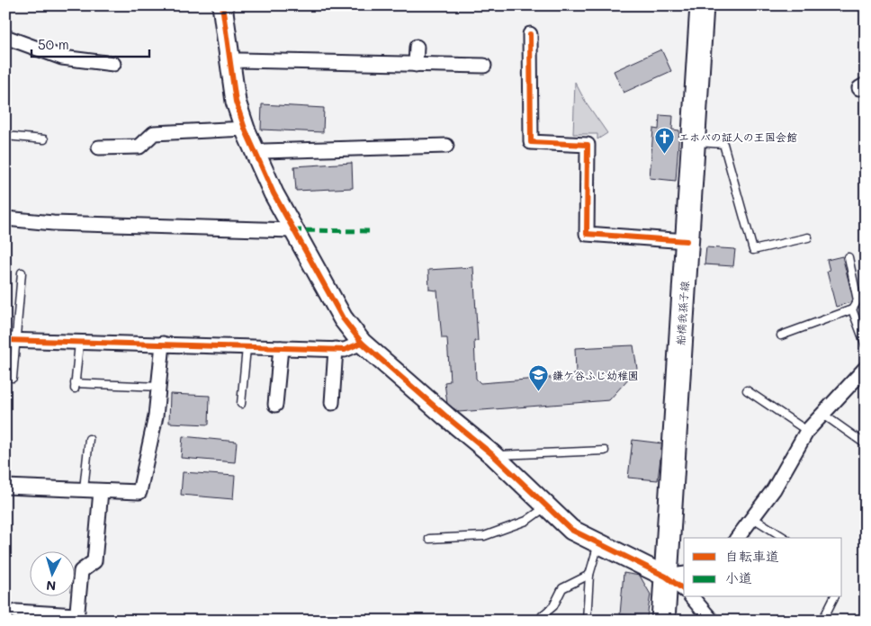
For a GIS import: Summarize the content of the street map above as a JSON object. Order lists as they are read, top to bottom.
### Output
{
  "streets": {
    "main road": ["船橋我孫子線"]
  },
  "places": {
    "church": ["エホバの証人の王国会館"],
    "school or university": ["鎌ケ谷ふじ幼稚園"]
  },
  "legend": ["自転車道", "小道"],
  "scale_bar": "50 m",
  "north": "bottom"
}
